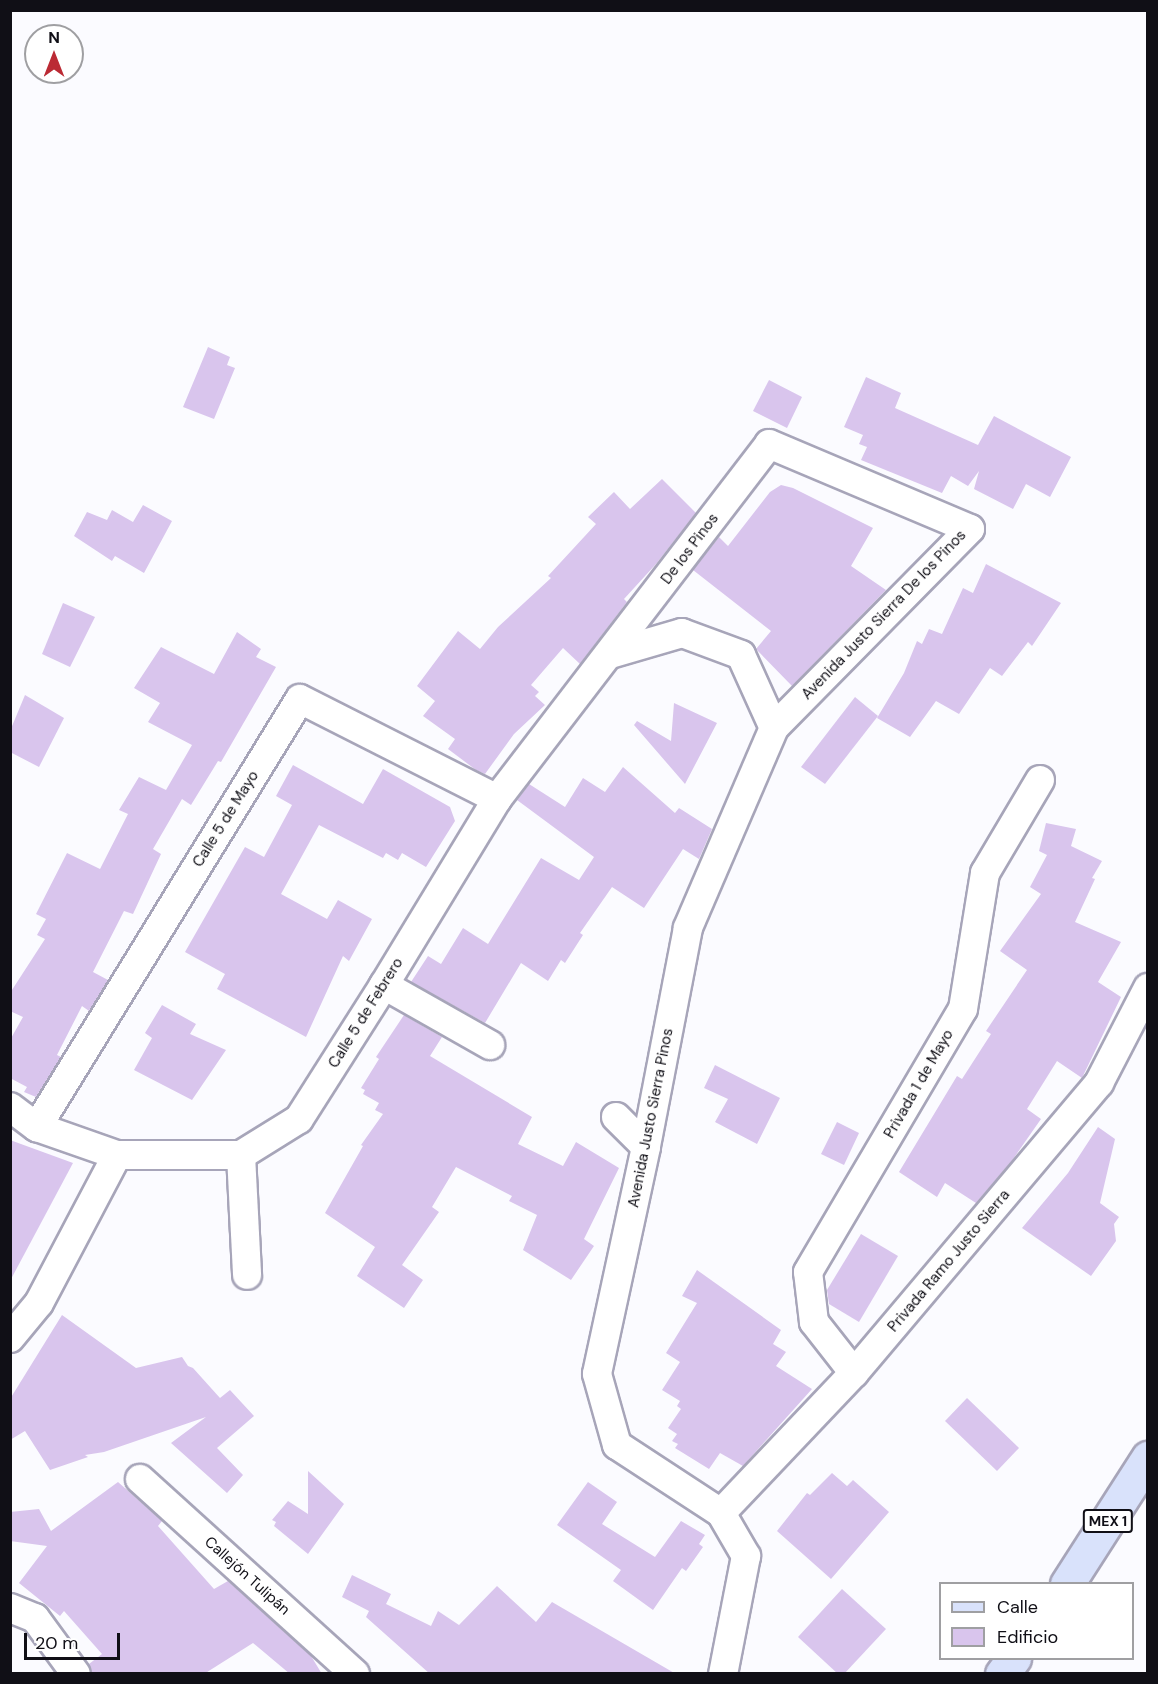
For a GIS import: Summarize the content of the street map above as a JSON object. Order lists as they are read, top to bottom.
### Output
{
  "streets": {
    "main road": ["MEX 1"],
    "street": [
      "De los Pinos",
      "Avenida Justo Sierra De los Pinos",
      "Calle 5 de Mayo",
      "Calle 5 de Febrero",
      "Privada 1 de Mayo",
      "Avenida Justo Sierra Pinos",
      "Privada Ramo Justo Sierra",
      "Callejón Tulipán"
    ]
  },
  "crossings": [
    ["De los Pinos", "Avenida Justo Sierra De los Pinos"],
    ["De los Pinos", "Calle 5 de Febrero"],
    ["Avenida Justo Sierra De los Pinos", "Avenida Justo Sierra Pinos"],
    ["Calle 5 de Mayo", "Calle 5 de Febrero"],
    ["Privada 1 de Mayo", "Privada Ramo Justo Sierra"],
    ["Avenida Justo Sierra Pinos", "Privada Ramo Justo Sierra"]
  ],
  "legend": ["Calle", "Edificio"],
  "scale_bar": "20 m",
  "north": "top"
}
